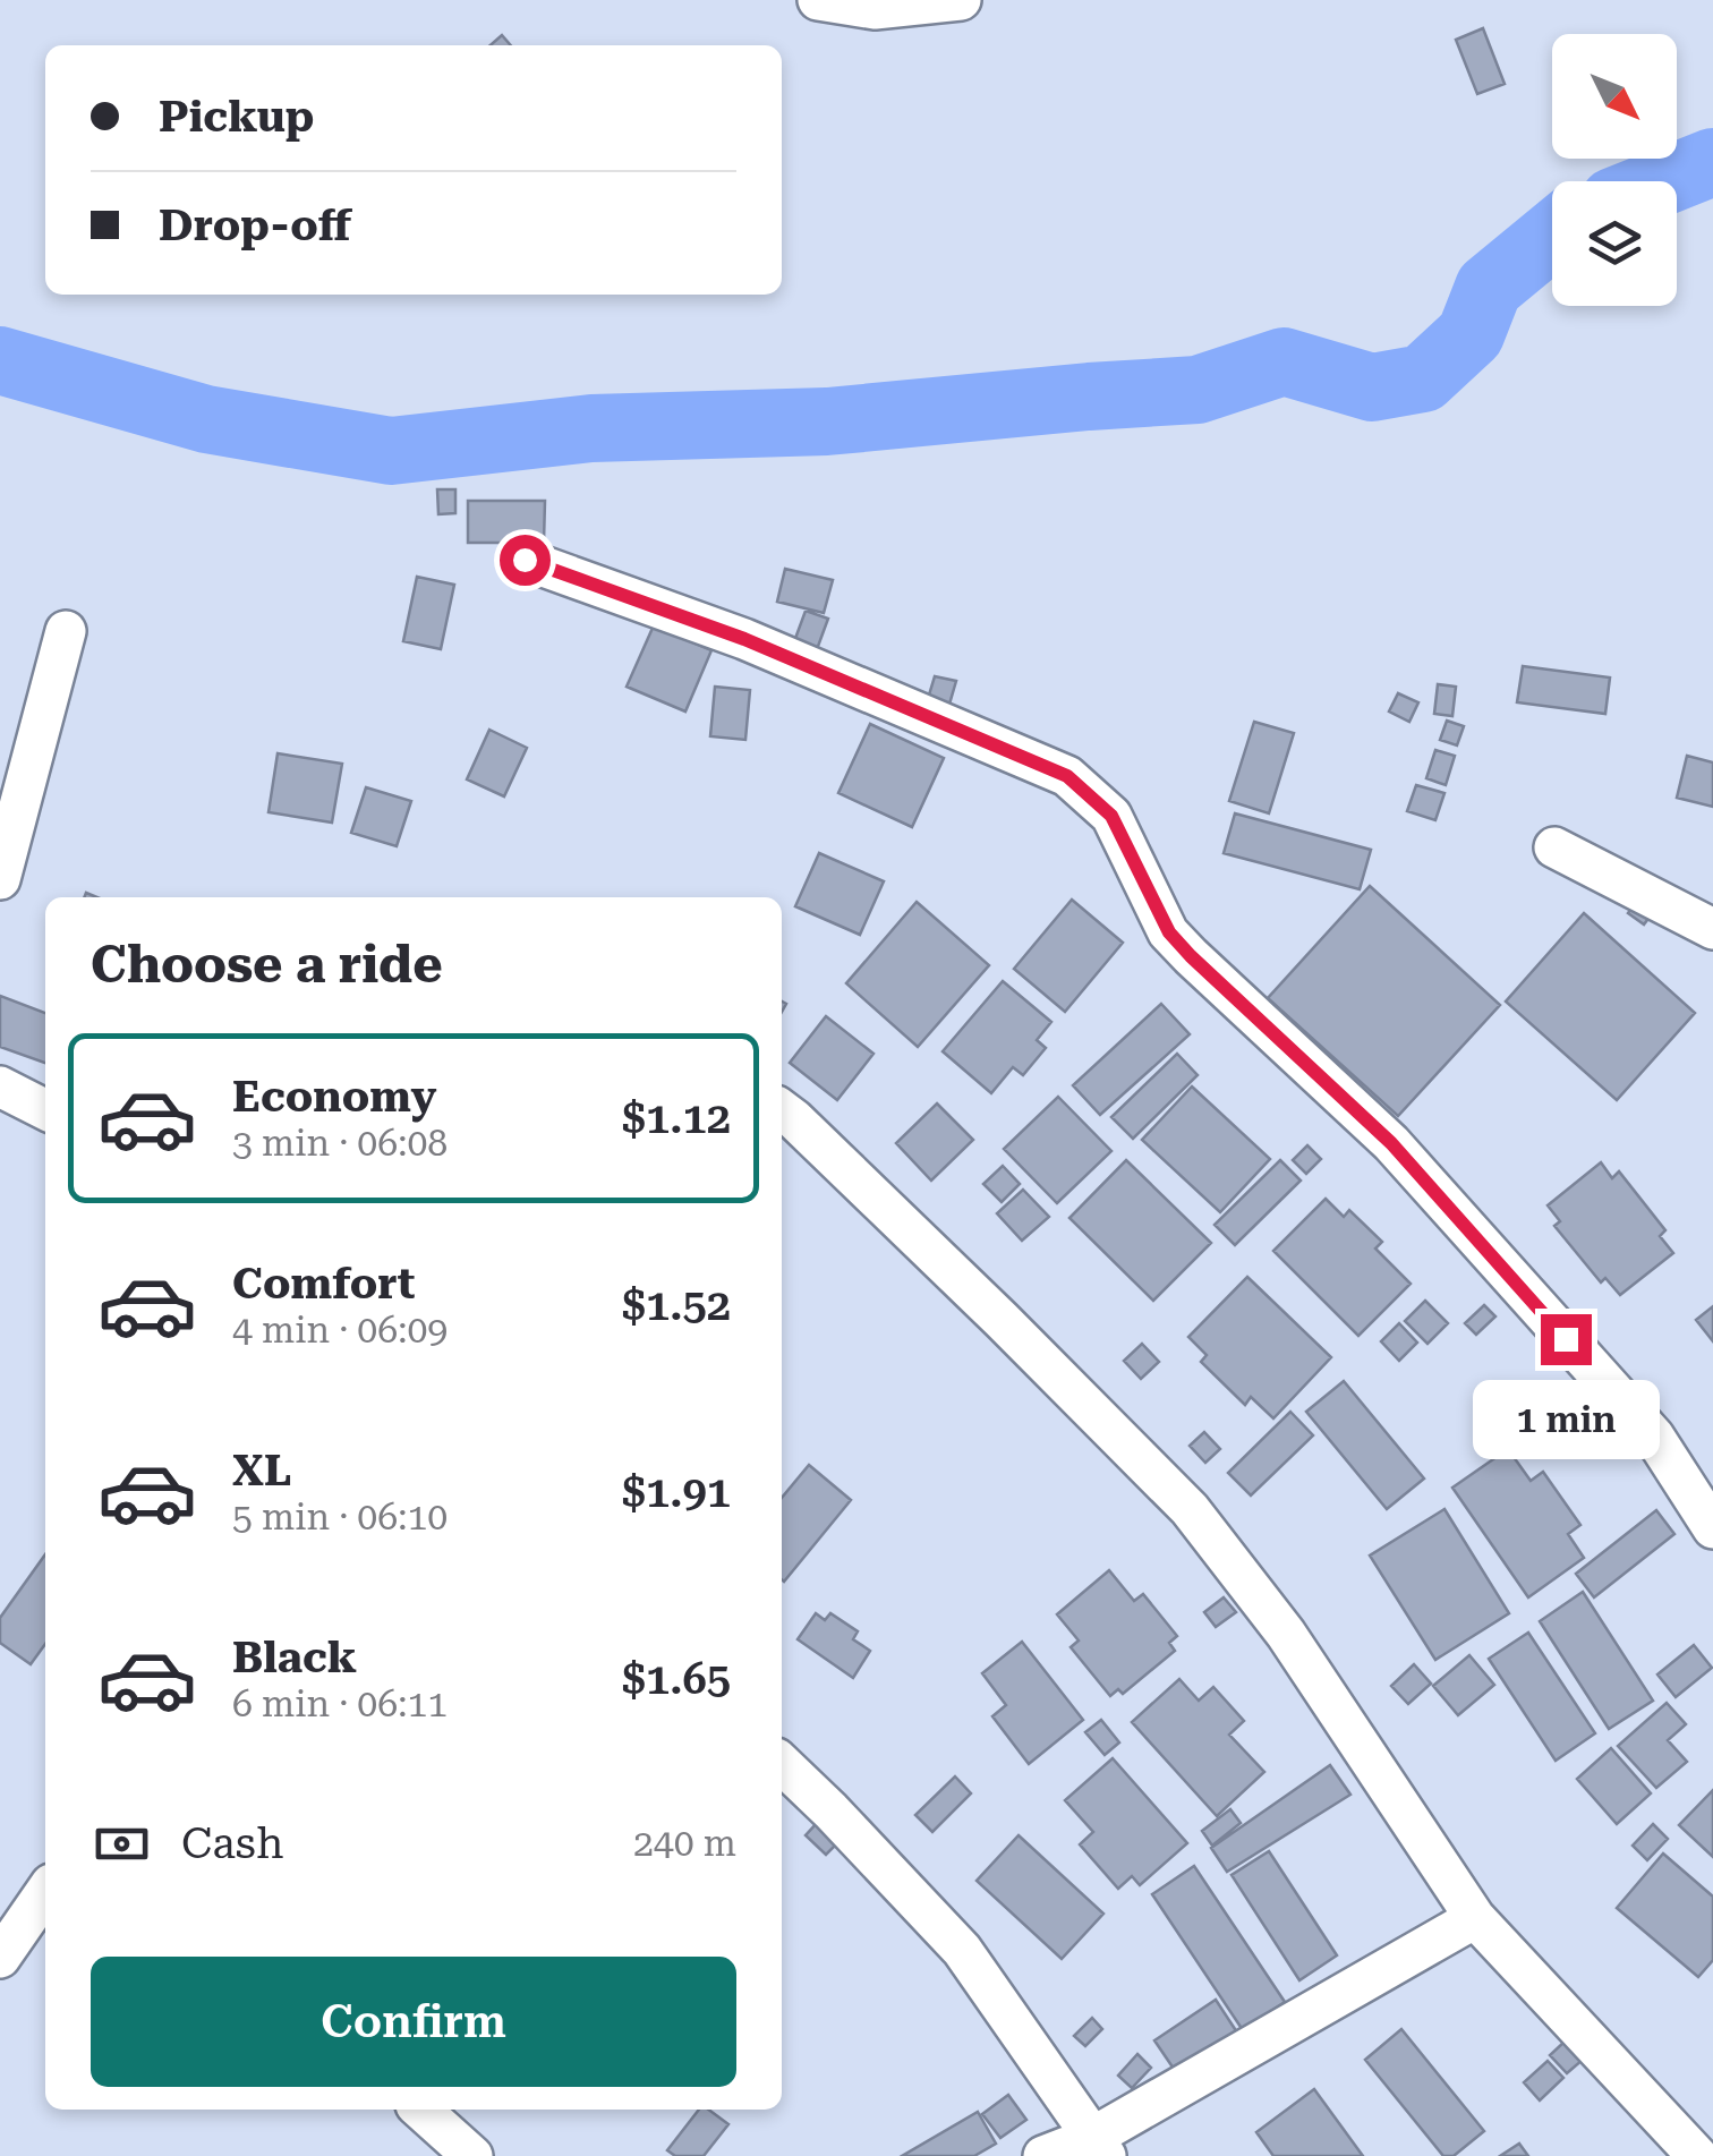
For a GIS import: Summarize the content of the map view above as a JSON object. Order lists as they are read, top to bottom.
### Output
{
  "north": "bottom right",
  "page": {
    "banner": ["Pickup", "Drop-off"],
    "heading": "Choose a ride",
    "list": [
      {
        "name": "Economy",
        "note": "3 min · 06:08",
        "value": "$1.12"
      },
      {
        "name": "Comfort",
        "note": "4 min · 06:09",
        "value": "$1.52"
      },
      {
        "name": "XL",
        "note": "5 min · 06:10",
        "value": "$1.91"
      },
      {
        "name": "Black",
        "note": "6 min · 06:11",
        "value": "$1.65"
      }
    ],
    "bubble": "1 min",
    "pay": ["Cash", "240 m"],
    "buttons": "Confirm"
  }
}
